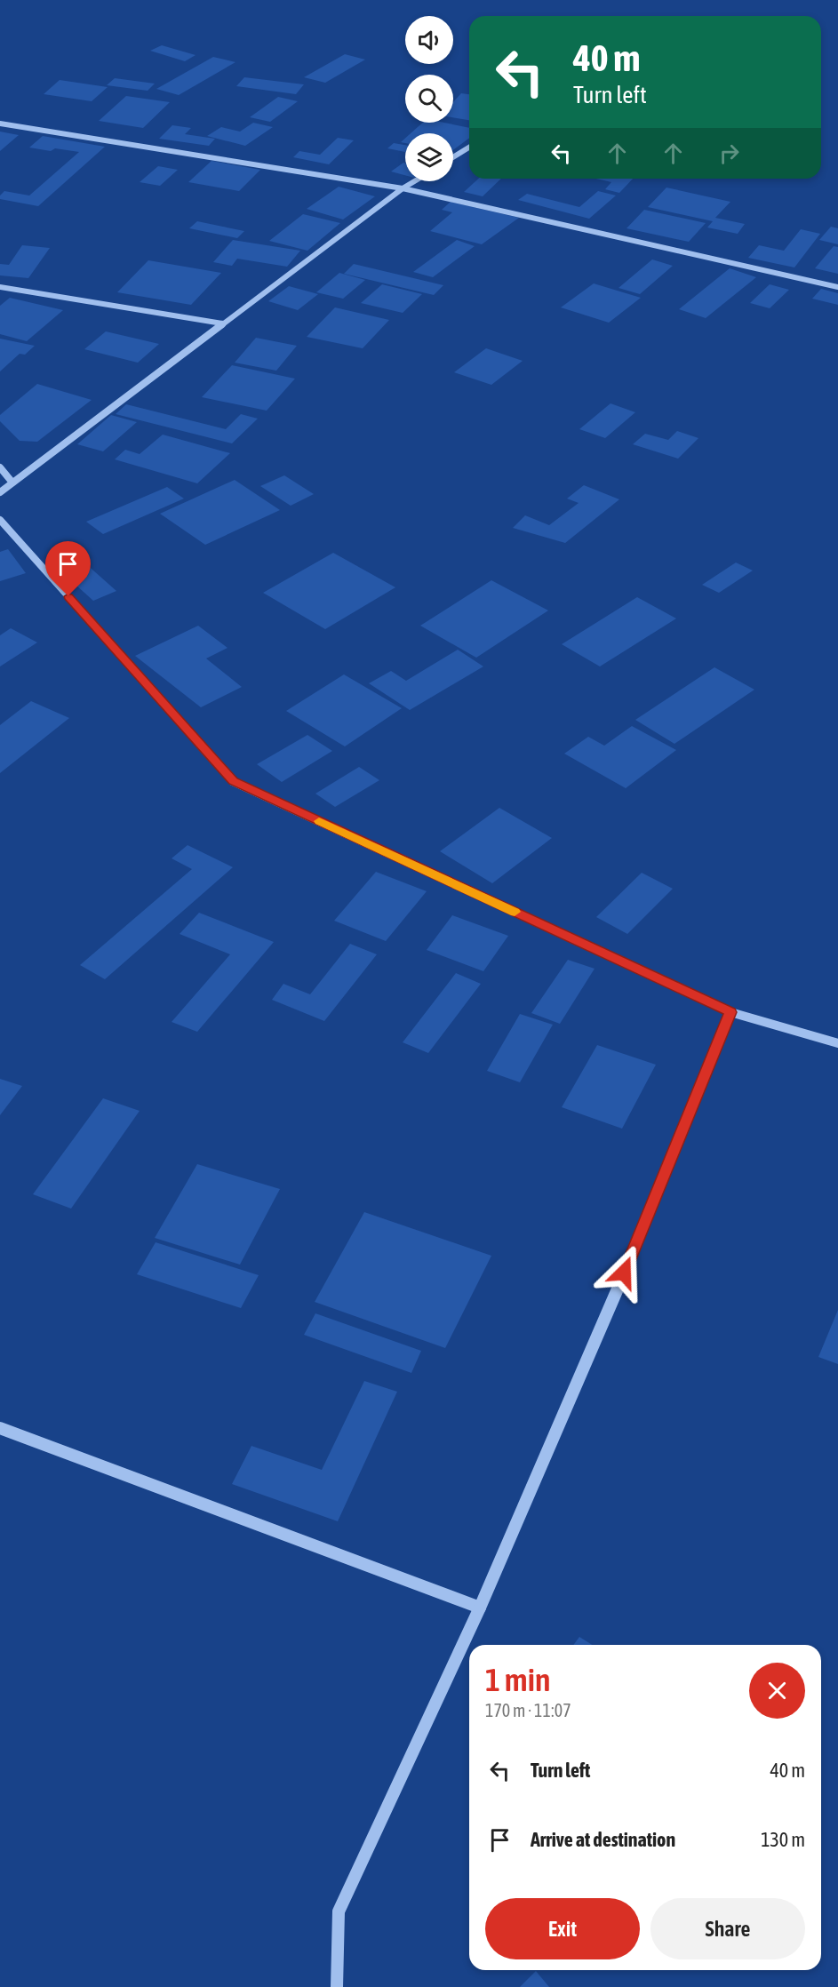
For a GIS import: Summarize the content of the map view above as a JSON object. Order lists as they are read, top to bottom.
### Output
{
  "page": {
    "turn": ["40 m", "Turn left"],
    "heading": ["1 min", "170 m · 11:07"],
    "list": [
      {
        "name": "Turn left",
        "value": "40 m"
      },
      {
        "name": "Arrive at destination",
        "value": "130 m"
      }
    ],
    "buttons": ["Exit", "Share"]
  }
}
